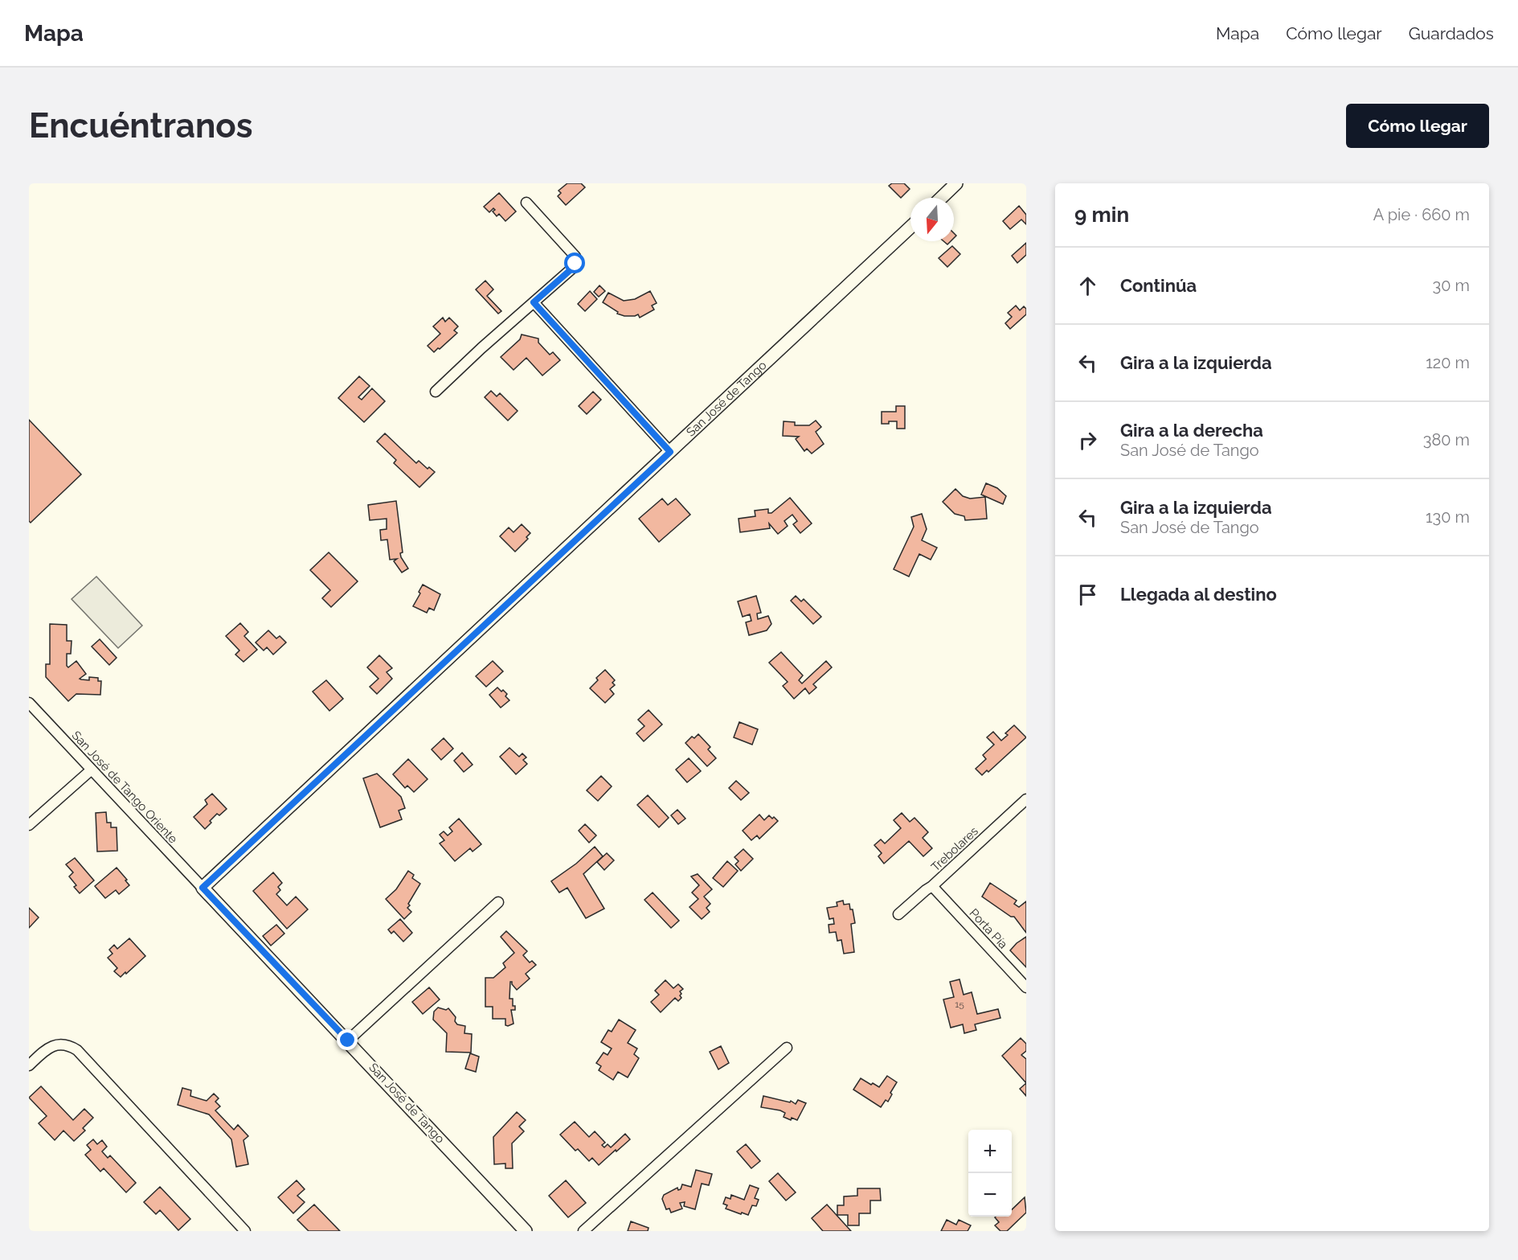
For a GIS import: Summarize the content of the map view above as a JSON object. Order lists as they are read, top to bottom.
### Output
{
  "streets": {
    "street": [
      "San José de Tango",
      "San José de Tango Oriente",
      "Trebolares",
      "Porta Pía"
    ]
  },
  "crossings": [
    ["San José de Tango", "San José de Tango Oriente"],
    ["Trebolares", "Porta Pía"]
  ],
  "house_numbers": ["15"],
  "north": "bottom",
  "page": {
    "header": "Mapa",
    "nav": ["Mapa", "Cómo llegar", "Guardados"],
    "buttons": "Cómo llegar",
    "title": "Encuéntranos",
    "heading": ["9 min", "A pie · 660 m"],
    "list": [
      ["Continúa", "30 m"],
      ["Gira a la izquierda", "120 m"],
      ["Gira a la derecha", "San José de Tango", "380 m"],
      ["Gira a la izquierda", "San José de Tango", "130 m"],
      "Llegada al destino"
    ],
    "map_buttons": ["+", "−"]
  }
}
